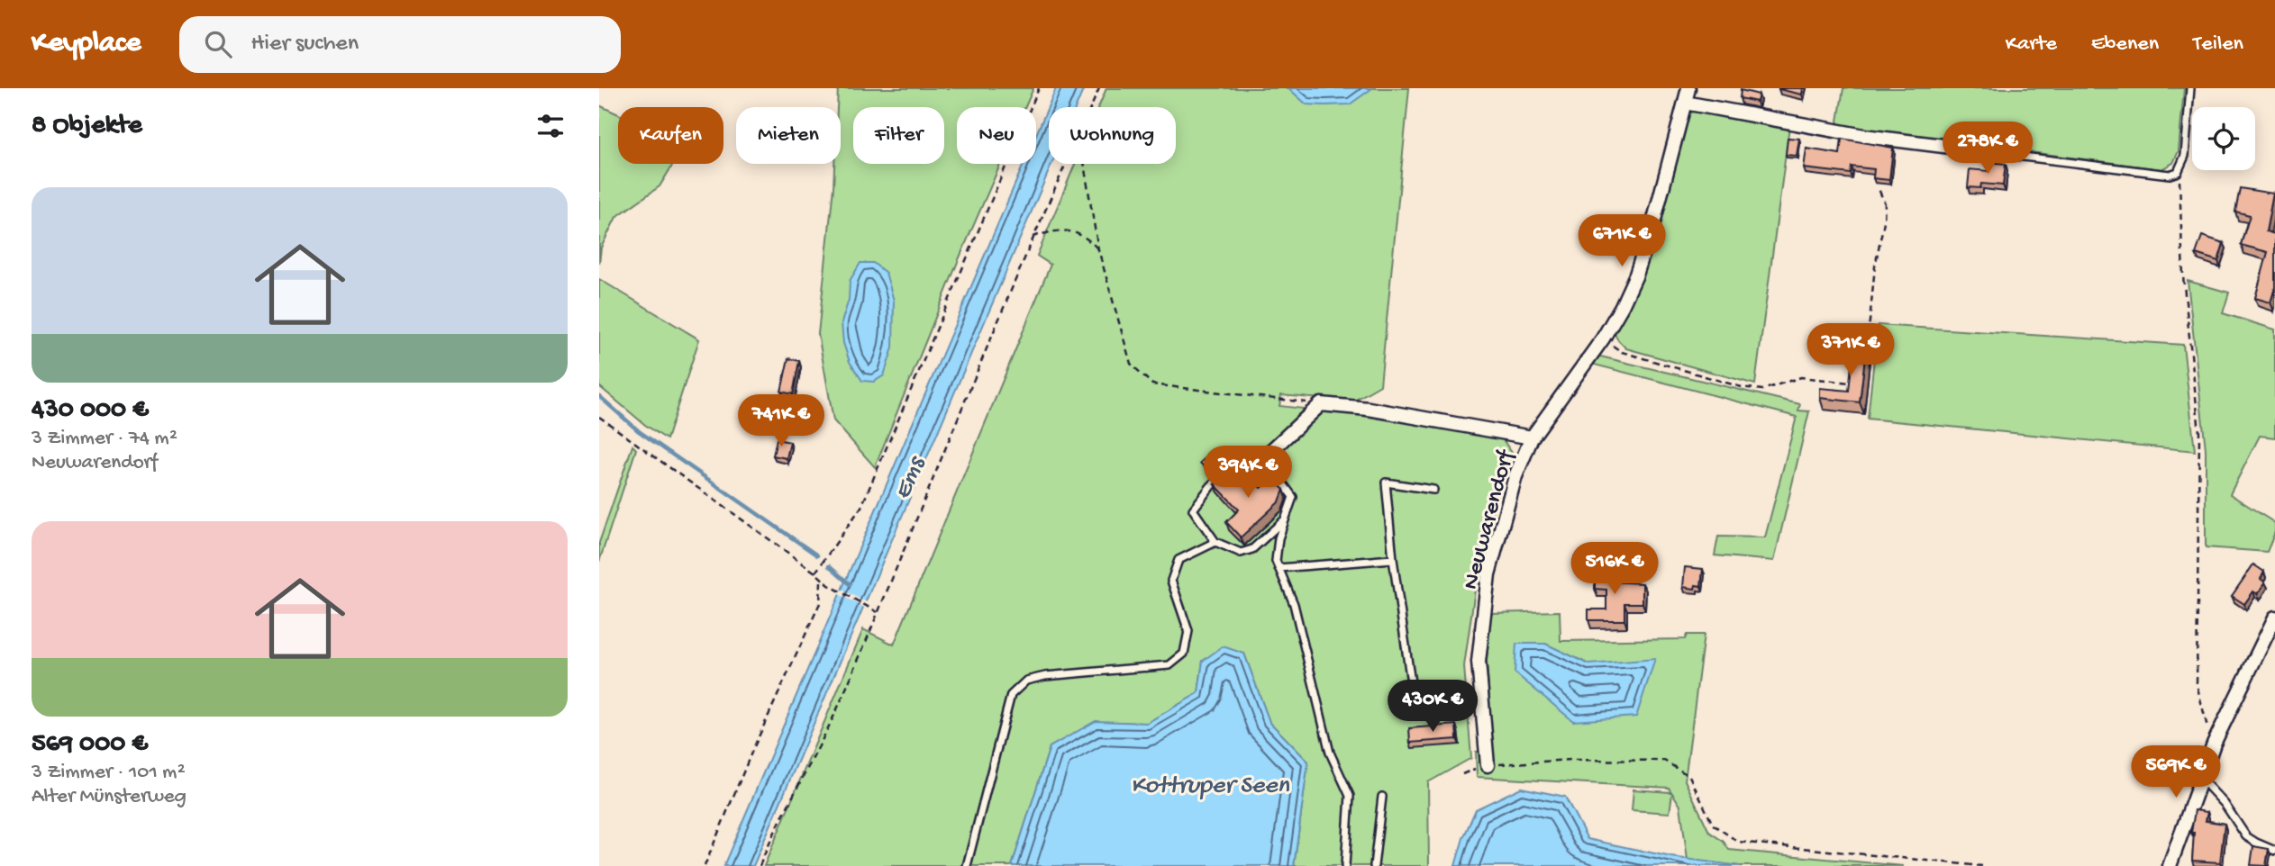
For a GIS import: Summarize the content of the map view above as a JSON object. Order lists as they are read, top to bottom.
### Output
{
  "streets": {
    "street": ["Neuwarendorf"]
  },
  "water": ["Ems", "Kottruper Seen"],
  "page": {
    "header": "Keyplace",
    "search": "Hier suchen",
    "nav": ["Karte", "Ebenen", "Teilen"],
    "heading": "8 Objekte",
    "chip": [
      "Kaufen",
      "Mieten",
      "Filter",
      "Neu",
      "Wohnung"
    ],
    "price": [
      "278K €",
      "671K €",
      "371K €",
      "741K €",
      "394K €",
      "516K €",
      "430K €",
      "569K €"
    ],
    "list": [
      {
        "name": "430 000 €",
        "note": "3 Zimmer · 74 m² · Neuwarendorf"
      },
      {
        "name": "569 000 €",
        "note": "3 Zimmer · 101 m² · Alter Münsterweg"
      }
    ]
  }
}
